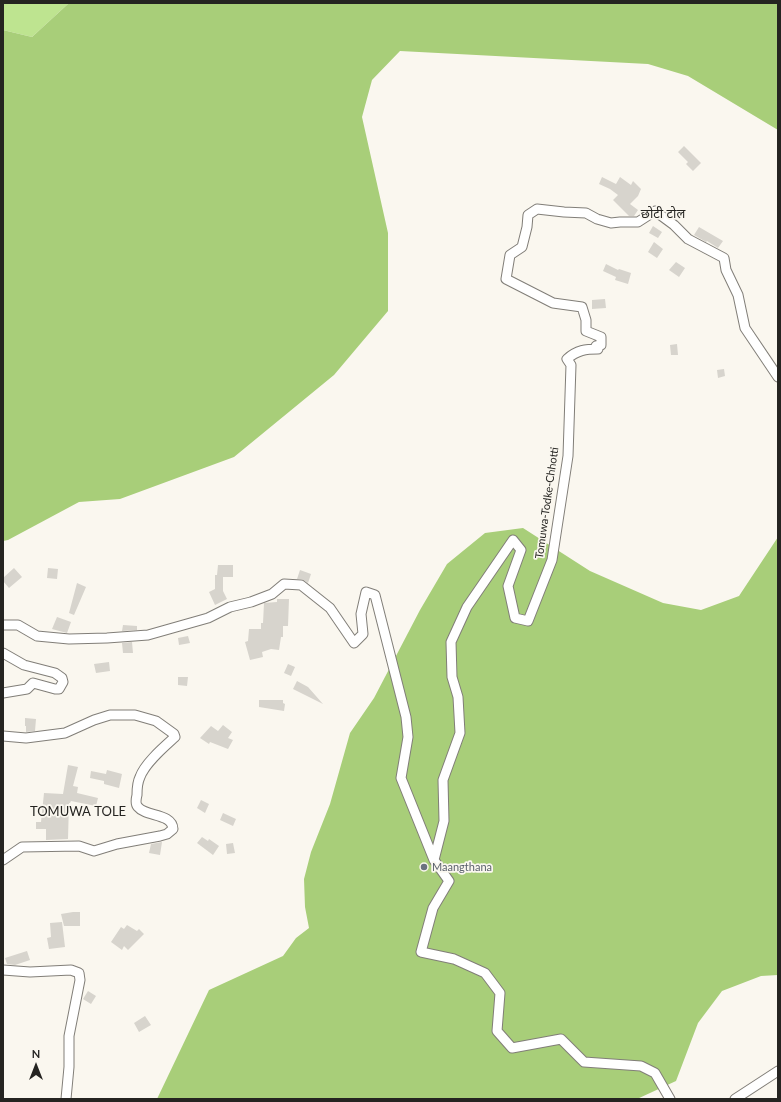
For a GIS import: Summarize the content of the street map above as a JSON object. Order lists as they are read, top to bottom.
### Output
{
  "streets": {
    "street": ["Tomuwa-Todke-Chhotti"]
  },
  "districts": ["छोटी टोल", "TOMUWA TOLE"],
  "places": ["Maangthana"],
  "north": "top"
}
